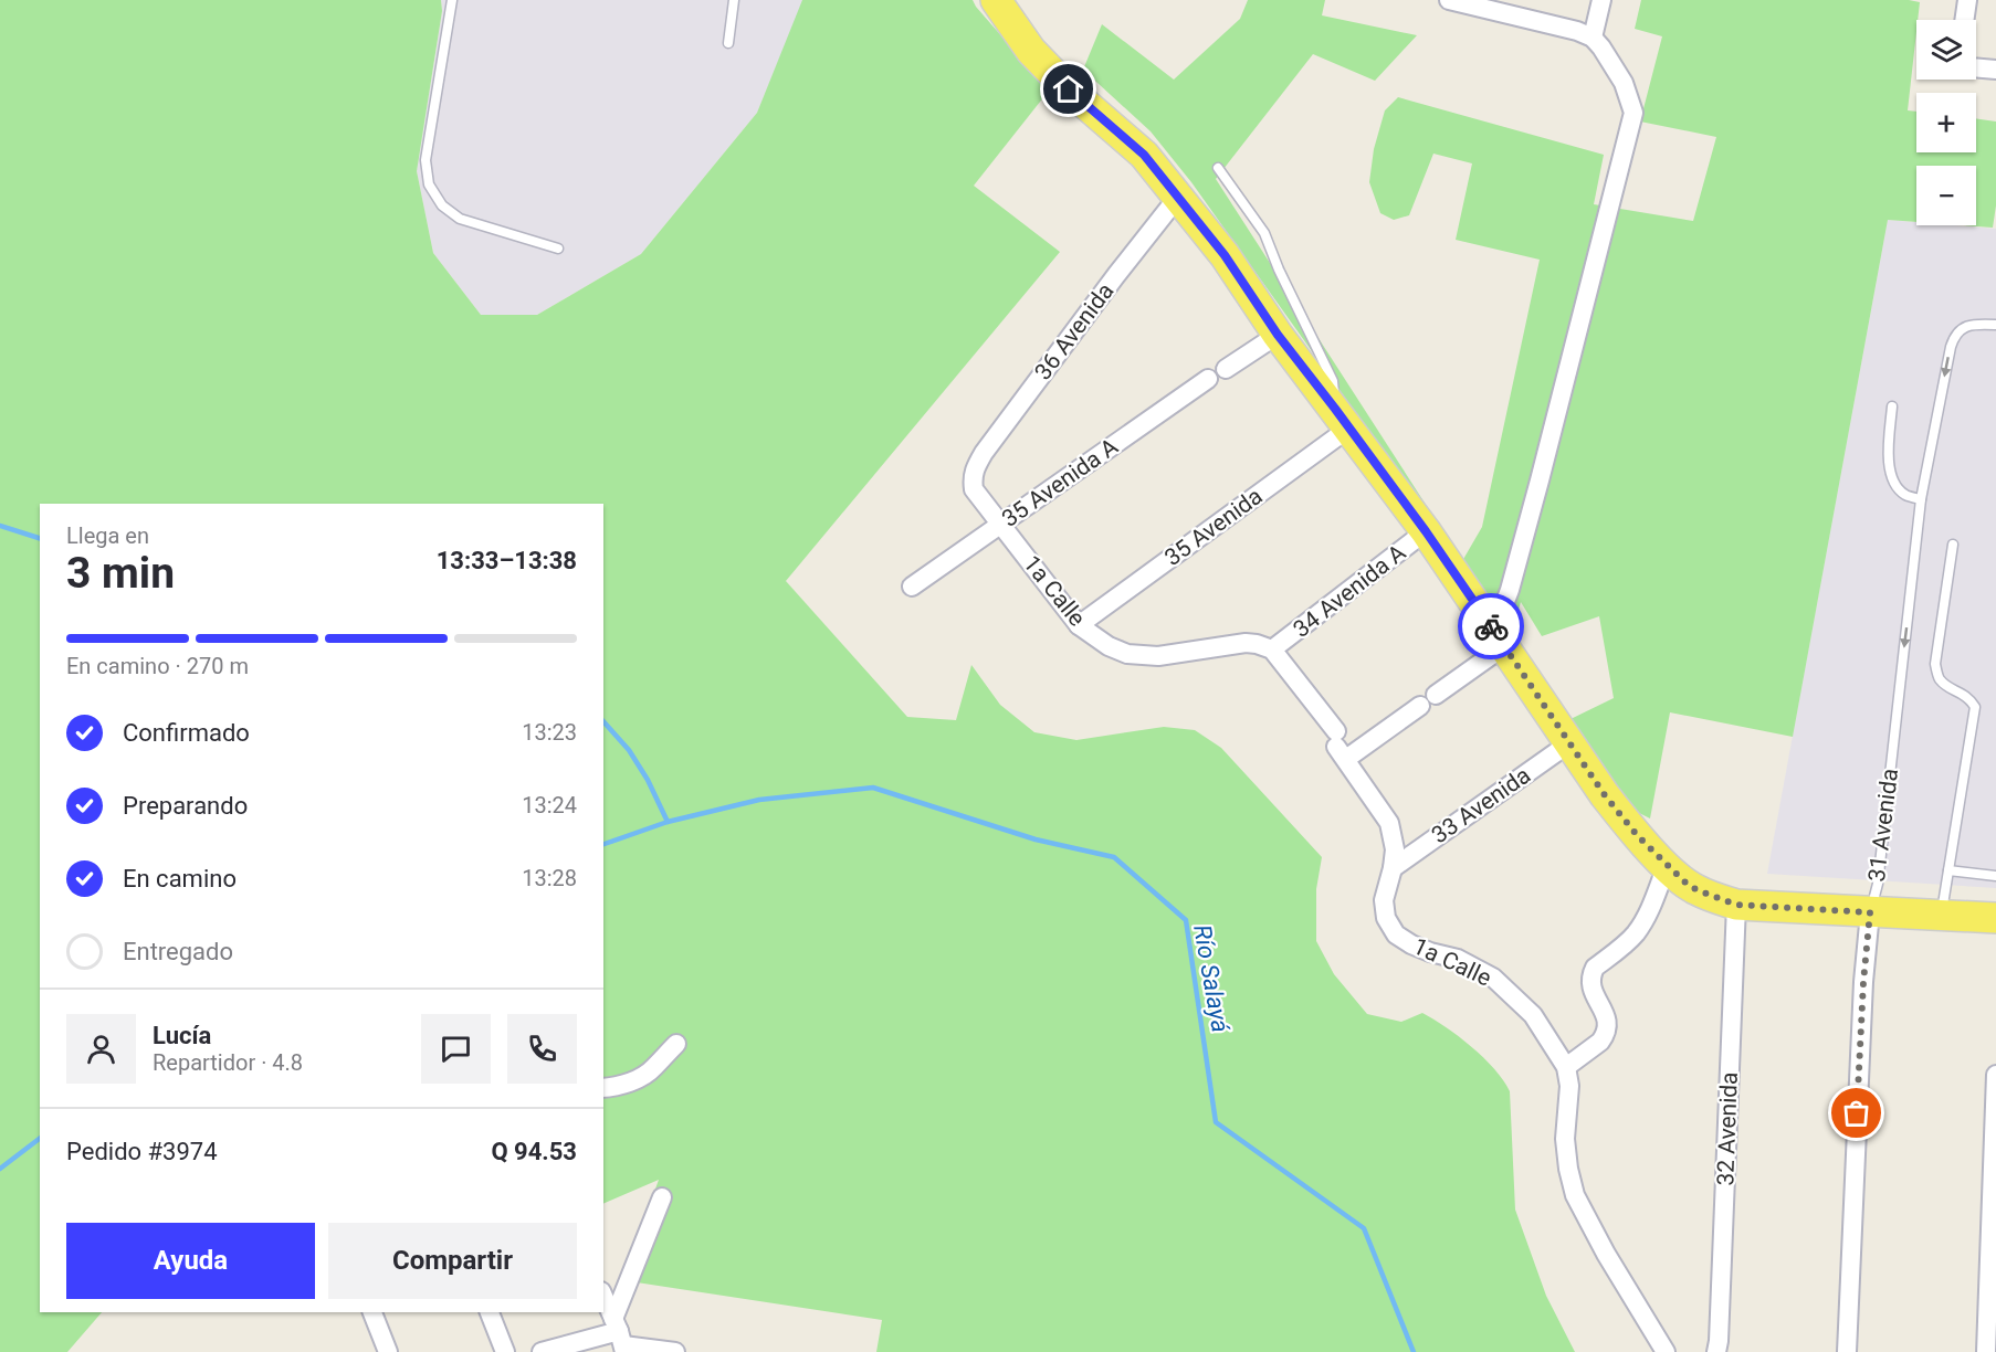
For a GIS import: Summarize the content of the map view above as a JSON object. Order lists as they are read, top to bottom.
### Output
{
  "streets": {
    "street": [
      "36 Avenida",
      "35 Avenida A",
      "35 Avenida",
      "1a Calle",
      "34 Avenida A",
      "33 Avenida",
      "31 Avenida",
      "32 Avenida"
    ]
  },
  "crossings": [
    ["36 Avenida", "1a Calle"],
    ["35 Avenida A", "1a Calle"],
    ["35 Avenida", "1a Calle"],
    ["1a Calle", "34 Avenida A"],
    ["1a Calle", "33 Avenida"]
  ],
  "water": ["Río Salayá"],
  "page": {
    "map_buttons": ["+", "−"],
    "heading": ["3 min", "Llega en", "13:33–13:38"],
    "panel": [
      "Lucía",
      "Repartidor · 4.8",
      "Pedido #3974",
      "Q 94.53"
    ],
    "bar": "En camino · 270 m",
    "list": [
      ["Confirmado", "13:23"],
      ["Preparando", "13:24"],
      ["En camino", "13:28"],
      "Entregado"
    ],
    "buttons": ["Ayuda", "Compartir"]
  }
}
